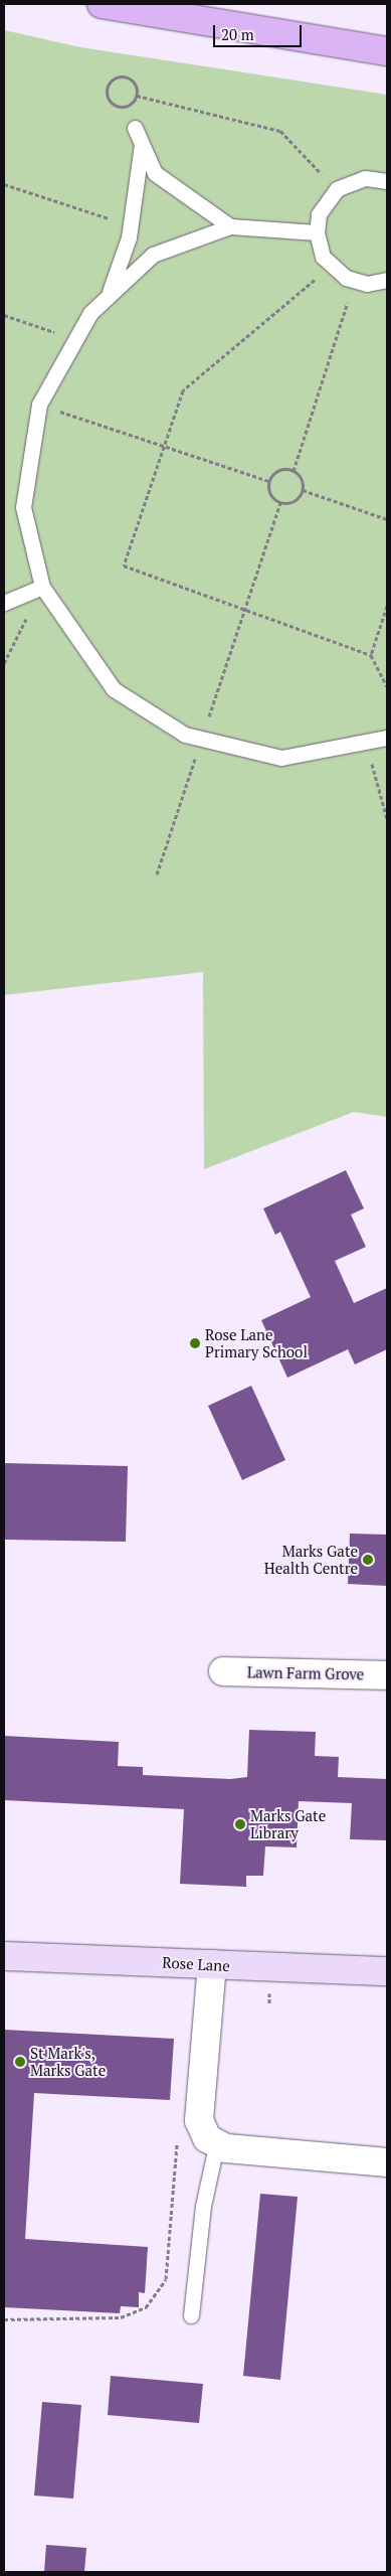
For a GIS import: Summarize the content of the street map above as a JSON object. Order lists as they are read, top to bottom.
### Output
{
  "streets": {
    "street": ["Lawn Farm Grove", "Rose Lane"]
  },
  "places": [
    "Rose Lane Primary School",
    "Marks Gate Health Centre",
    "Marks Gate Library",
    "St Mark's, Marks Gate"
  ],
  "scale_bar": "20 m"
}
